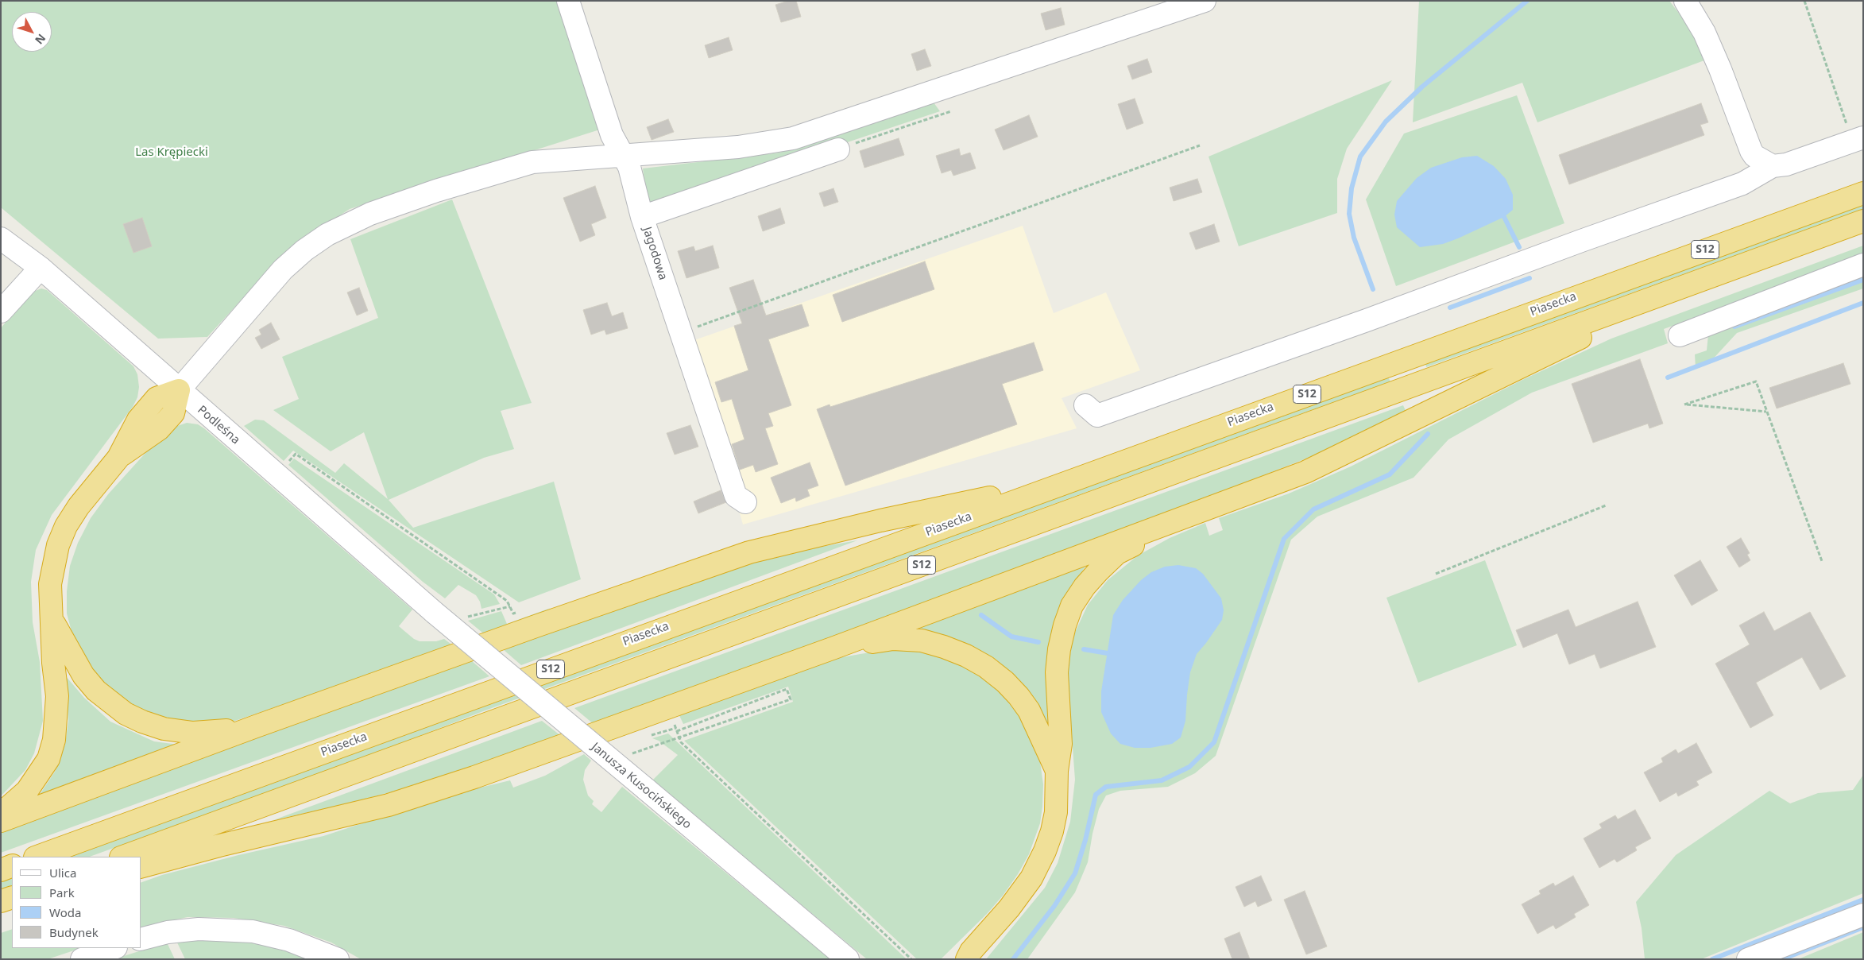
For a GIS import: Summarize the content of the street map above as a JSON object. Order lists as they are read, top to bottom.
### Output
{
  "streets": {
    "highway": ["S12", "Piasecka"],
    "street": ["Jagodowa", "Podleśna", "Janusza Kusocińskiego"]
  },
  "crossings": [
    ["Podleśna", "Janusza Kusocińskiego"]
  ],
  "parks": ["Las Krępiecki"],
  "legend": [
    "Ulica",
    "Park",
    "Woda",
    "Budynek"
  ],
  "north": "bottom right"
}
